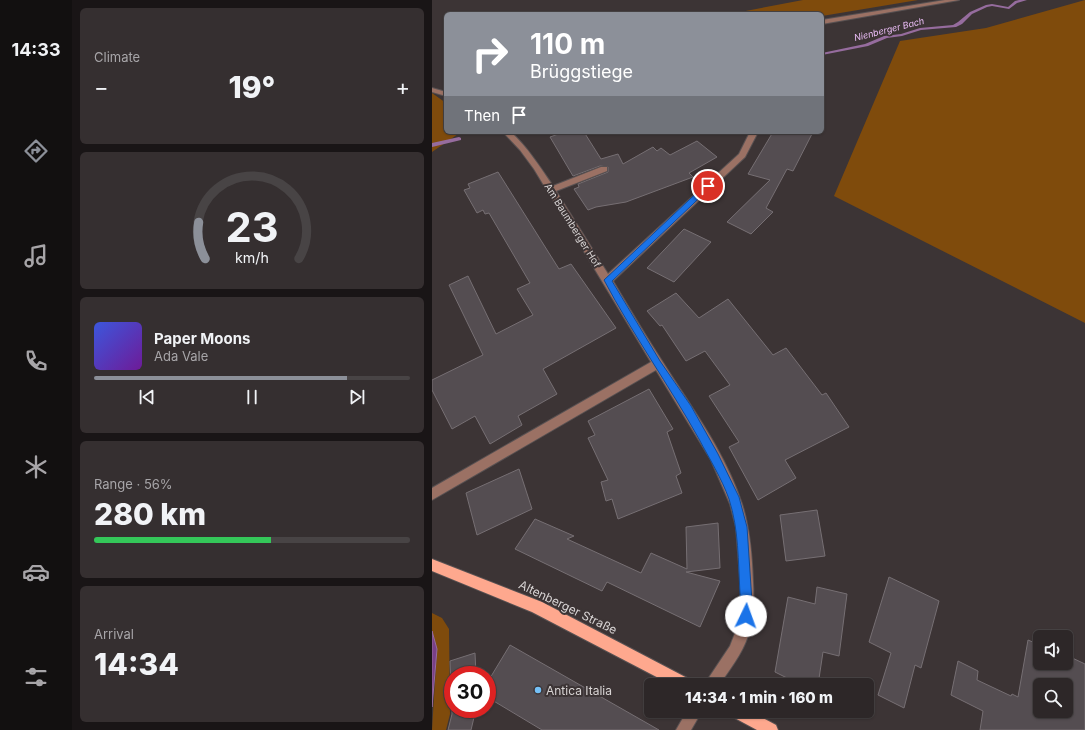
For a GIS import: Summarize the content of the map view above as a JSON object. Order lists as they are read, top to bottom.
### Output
{
  "streets": {
    "main road": ["Altenberger Straße"],
    "street": ["Am Baumberger Hof"]
  },
  "water": ["Nienberger Bach"],
  "places": ["Antica Italia"],
  "page": {
    "tabs": "14:33",
    "tile": [
      "Climate",
      ["Range · 56%", "280 km"],
      ["Arrival", "14:34"]
    ],
    "turn": ["110 m", "Brüggstiege"],
    "heat": ["−", "19°", "+"],
    "then": "Then",
    "song": ["Paper Moons", "Ada Vale"],
    "limit": "30",
    "trip": "14:34 · 1 min · 160 m",
    "gauge": ["23", "km/h"]
  }
}
